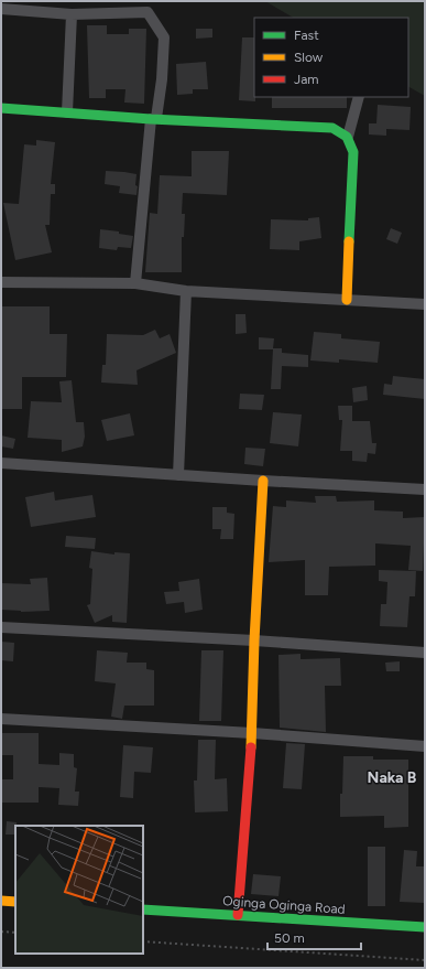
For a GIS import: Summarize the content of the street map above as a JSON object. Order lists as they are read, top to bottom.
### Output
{
  "streets": {
    "street": ["Oginga Oginga Road"]
  },
  "districts": ["Naka B"],
  "legend": ["Fast", "Slow", "Jam"],
  "scale_bar": "50 m"
}
